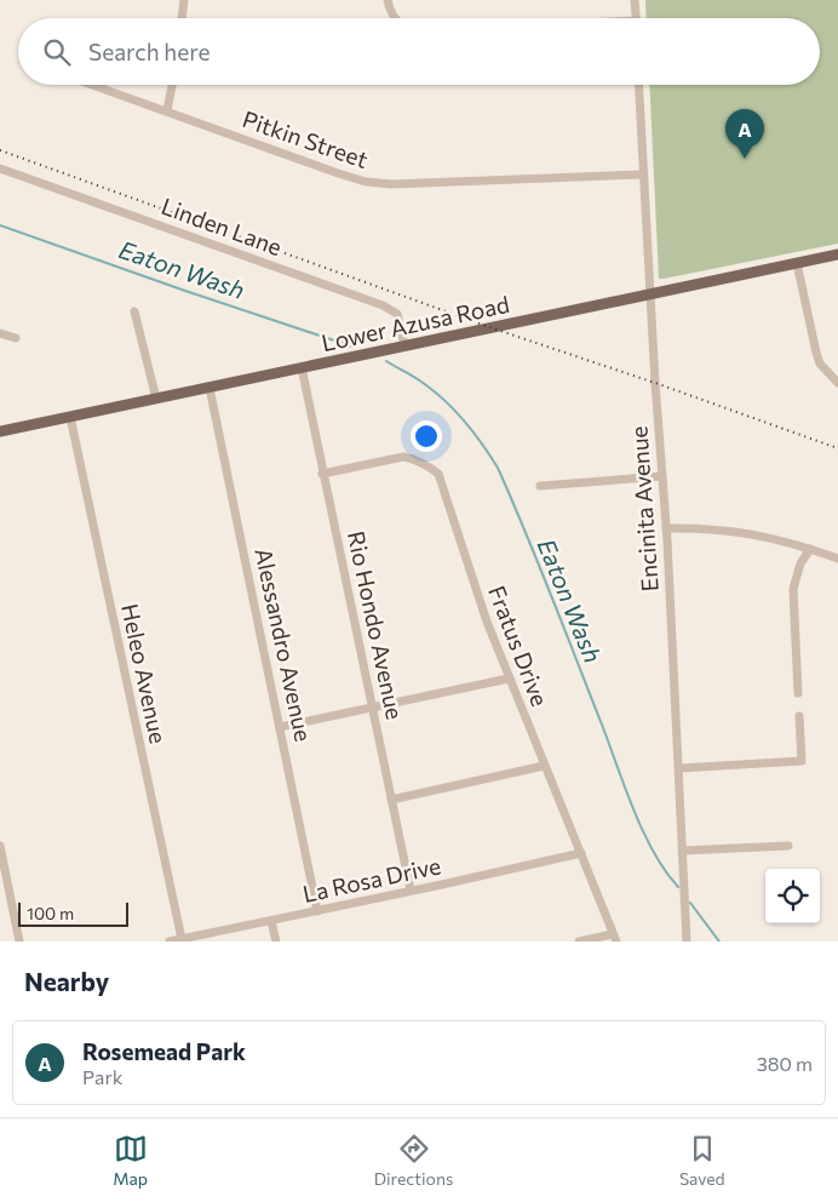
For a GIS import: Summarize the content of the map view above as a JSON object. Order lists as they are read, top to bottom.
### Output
{
  "streets": {
    "main road": ["Lower Azusa Road"],
    "street": [
      "Pitkin Street",
      "Linden Lane",
      "Encinita Avenue",
      "Rio Hondo Avenue",
      "Alessandro Avenue",
      "Fratus Drive",
      "Heleo Avenue",
      "La Rosa Drive"
    ]
  },
  "crossings": [
    ["Pitkin Street", "Encinita Avenue"],
    ["Linden Lane", "Lower Azusa Road"],
    ["Lower Azusa Road", "Encinita Avenue"],
    ["Lower Azusa Road", "Rio Hondo Avenue"],
    ["Lower Azusa Road", "Alessandro Avenue"],
    ["Lower Azusa Road", "Heleo Avenue"],
    ["Rio Hondo Avenue", "Fratus Drive"],
    ["Rio Hondo Avenue", "La Rosa Drive"],
    ["Alessandro Avenue", "La Rosa Drive"],
    ["Fratus Drive", "La Rosa Drive"],
    ["Heleo Avenue", "La Rosa Drive"]
  ],
  "water": ["Eaton Wash"],
  "scale_bar": "100 m",
  "page": {
    "search": "Search here",
    "pins": "A",
    "scale": "100 m",
    "heading": "Nearby",
    "list": [
      {
        "mark": "A",
        "name": "Rosemead Park",
        "note": "Park",
        "value": "380 m"
      }
    ],
    "nav": ["Map", "Directions", "Saved"]
  }
}
